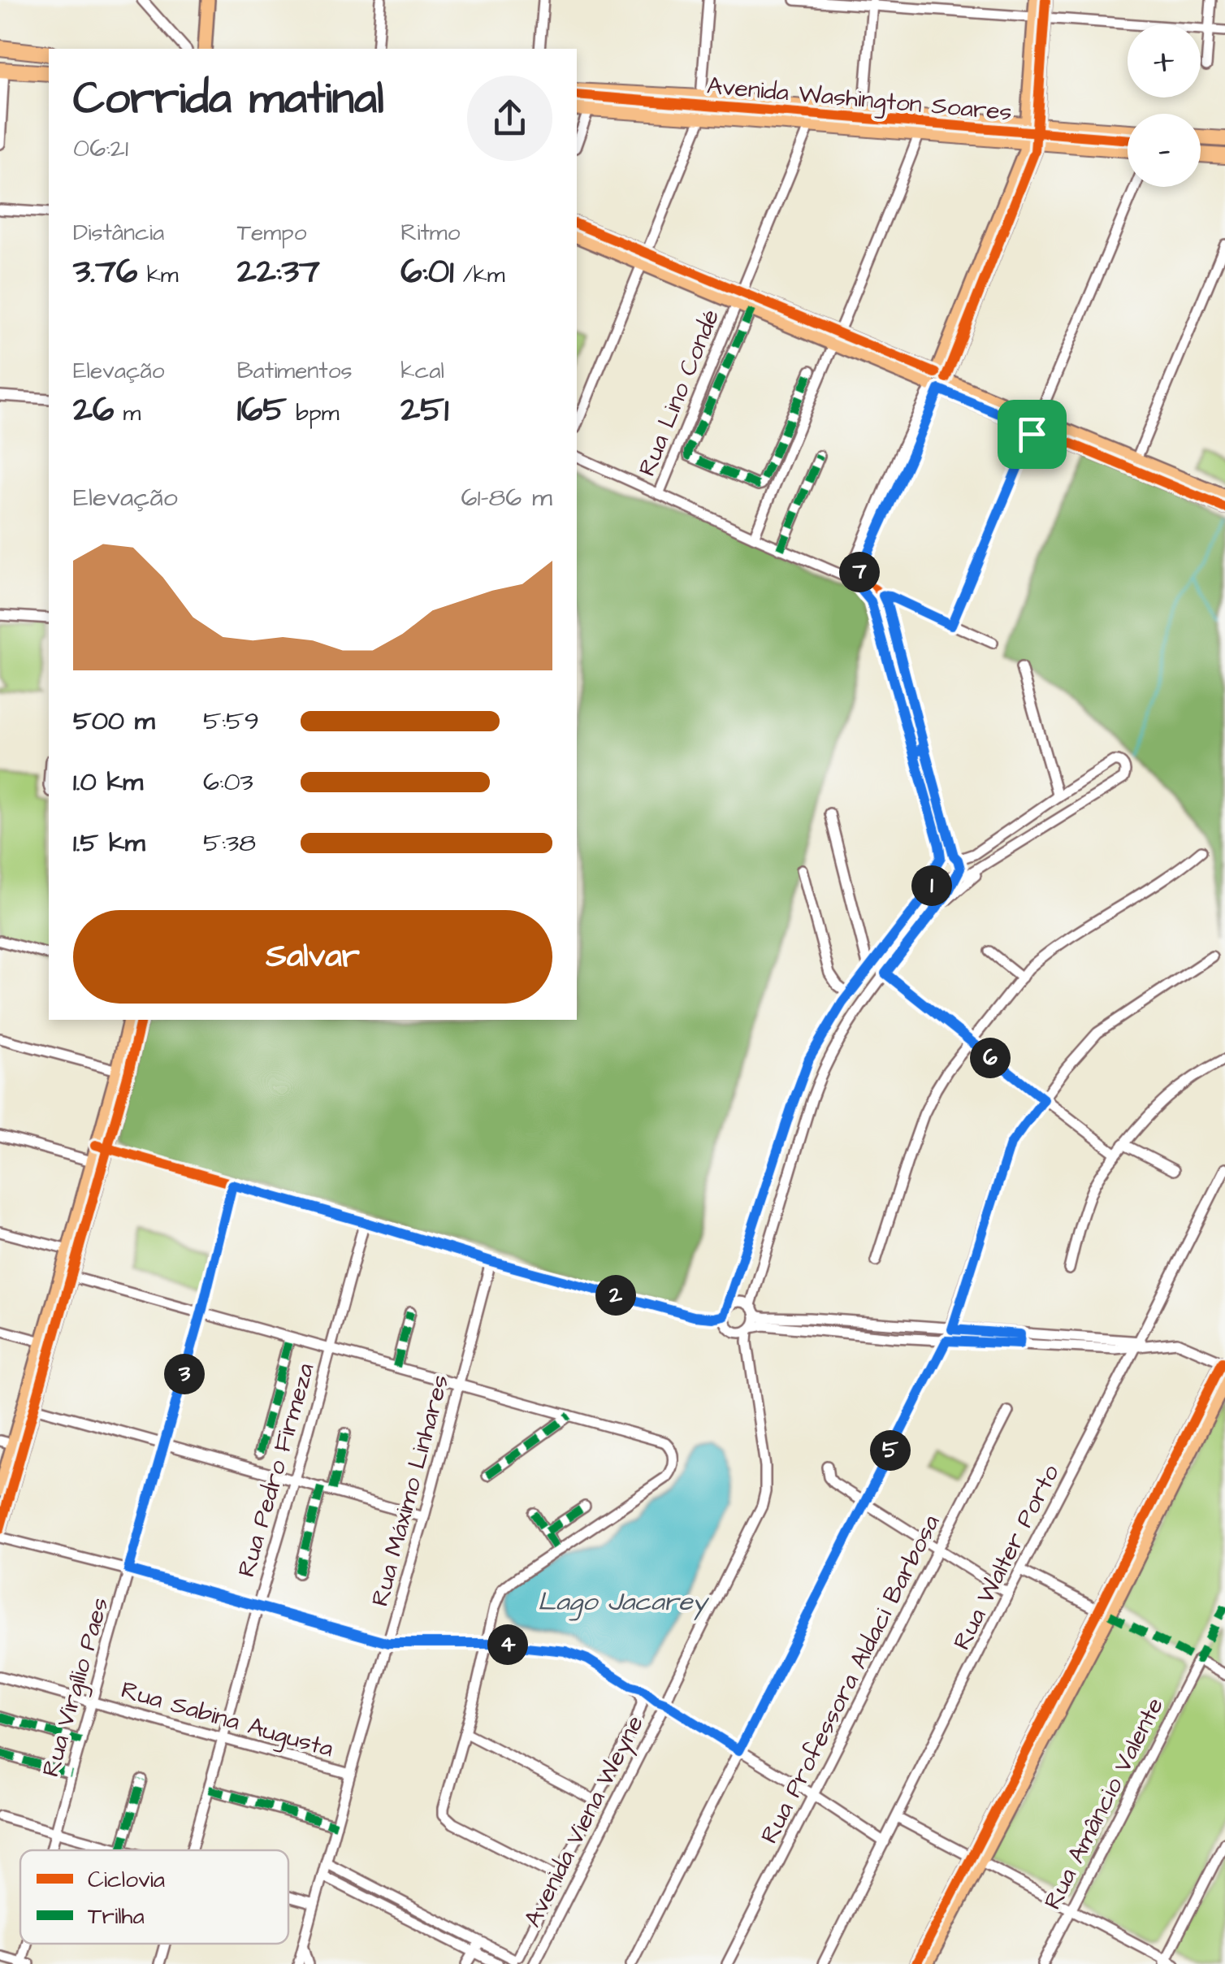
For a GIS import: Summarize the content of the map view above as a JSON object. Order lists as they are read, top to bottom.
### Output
{
  "streets": {
    "highway": ["Avenida Washington Soares"],
    "street": [
      "Rua Lino Condé",
      "Rua Pedro Firmeza",
      "Rua Máximo Linhares",
      "Rua Walter Porto",
      "Rua Professora Aldaci Barbosa",
      "Rua Virgílio Paes",
      "Rua Sabina Augusta",
      "Rua Amâncio Valente",
      "Avenida Viena Weyne"
    ]
  },
  "crossings": [
    ["Avenida Washington Soares", "Rua Lino Condé"],
    ["Rua Pedro Firmeza", "Rua Sabina Augusta"],
    ["Rua Máximo Linhares", "Rua Sabina Augusta"],
    ["Rua Virgílio Paes", "Rua Sabina Augusta"]
  ],
  "water": ["Lago Jacarey"],
  "legend": ["Ciclovia", "Trilha"],
  "page": {
    "map_buttons": ["+", "−"],
    "heading": ["Corrida matinal", "06:21"],
    "stats": [
      ["Distância", "3.76 km"],
      ["Tempo", "22:37"],
      ["Ritmo", "6:01 /km"],
      ["Elevação", "26 m"],
      ["Batimentos", "165 bpm"],
      ["kcal", "251"]
    ],
    "chart": ["Elevação", "61–86 m"],
    "pins": [
      "7",
      "1",
      "6",
      "2",
      "3",
      "5",
      "4"
    ],
    "list": [
      {
        "name": "500 m",
        "note": "5:59"
      },
      {
        "name": "1.0 km",
        "note": "6:03"
      },
      {
        "name": "1.5 km",
        "note": "5:38"
      }
    ],
    "buttons": "Salvar"
  }
}
